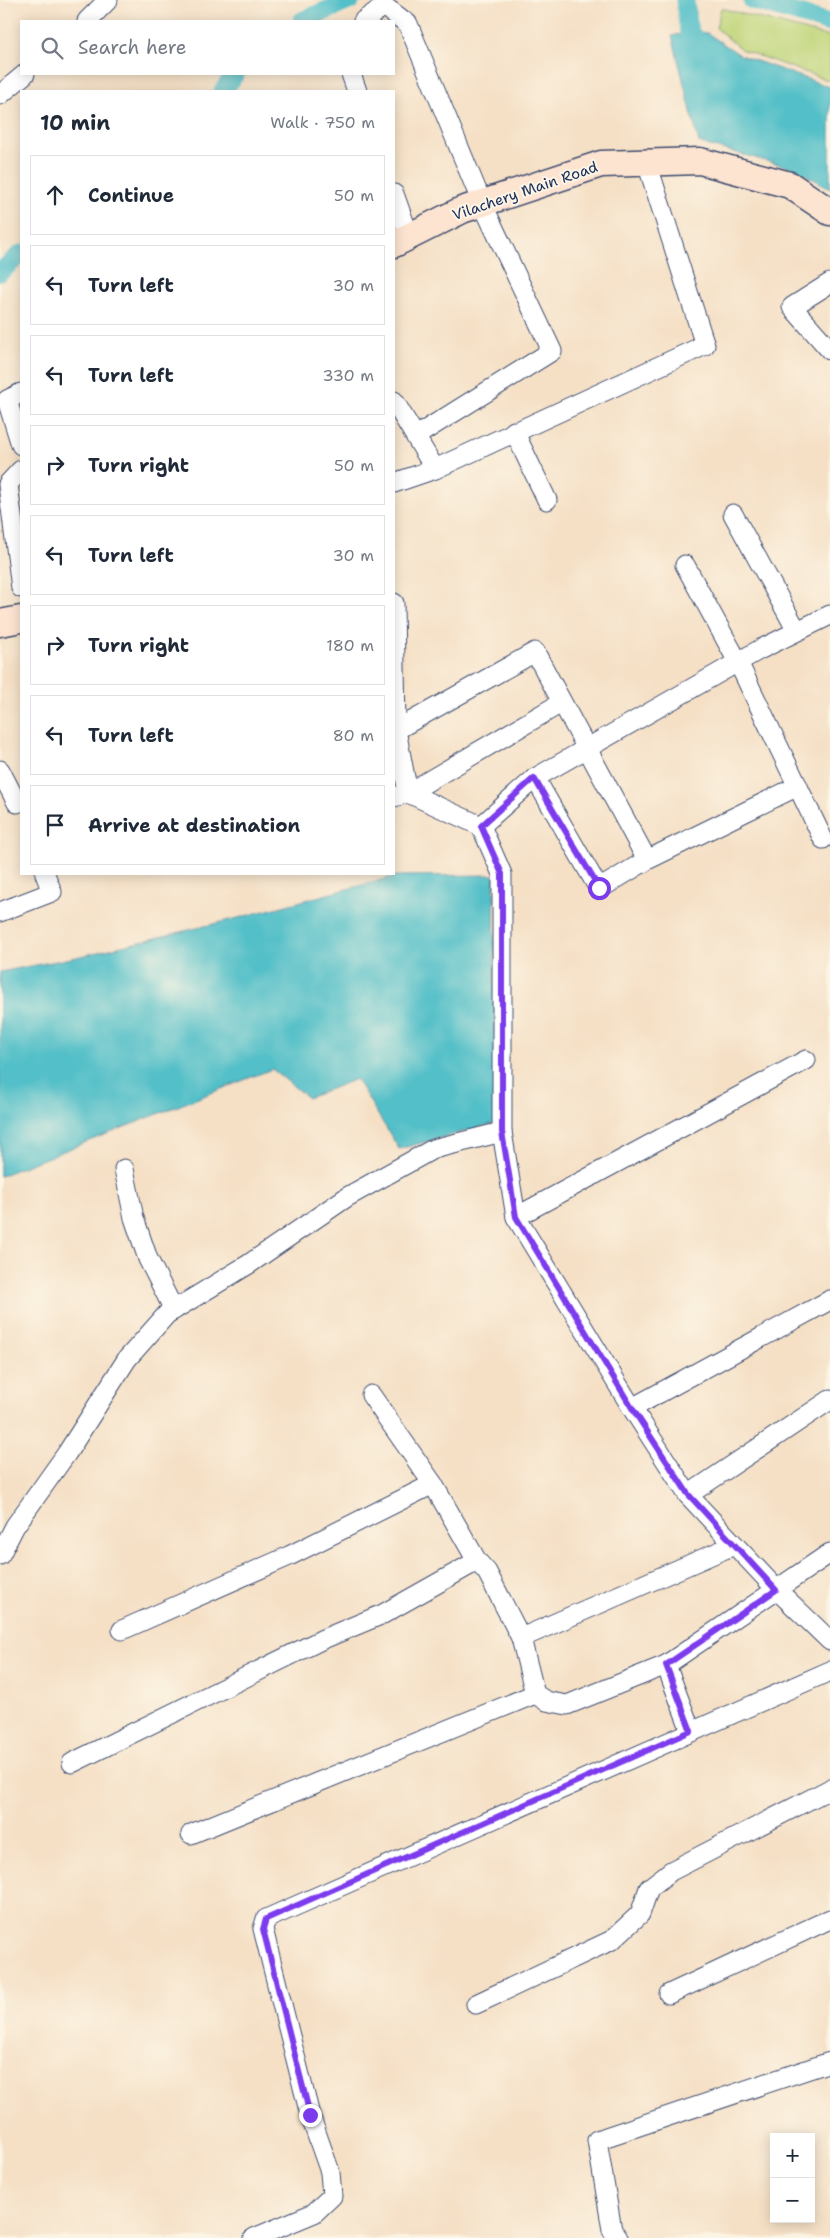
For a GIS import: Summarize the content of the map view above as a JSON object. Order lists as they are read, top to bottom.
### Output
{
  "streets": {
    "main road": ["Vilachery Main Road"]
  },
  "page": {
    "search": "Search here",
    "heading": ["10 min", "Walk · 750 m"],
    "list": [
      ["Continue", "50 m"],
      ["Turn left", "30 m"],
      ["Turn left", "330 m"],
      ["Turn right", "50 m"],
      ["Turn left", "30 m"],
      ["Turn right", "180 m"],
      ["Turn left", "80 m"],
      "Arrive at destination"
    ],
    "map_buttons": ["+", "−"]
  }
}
